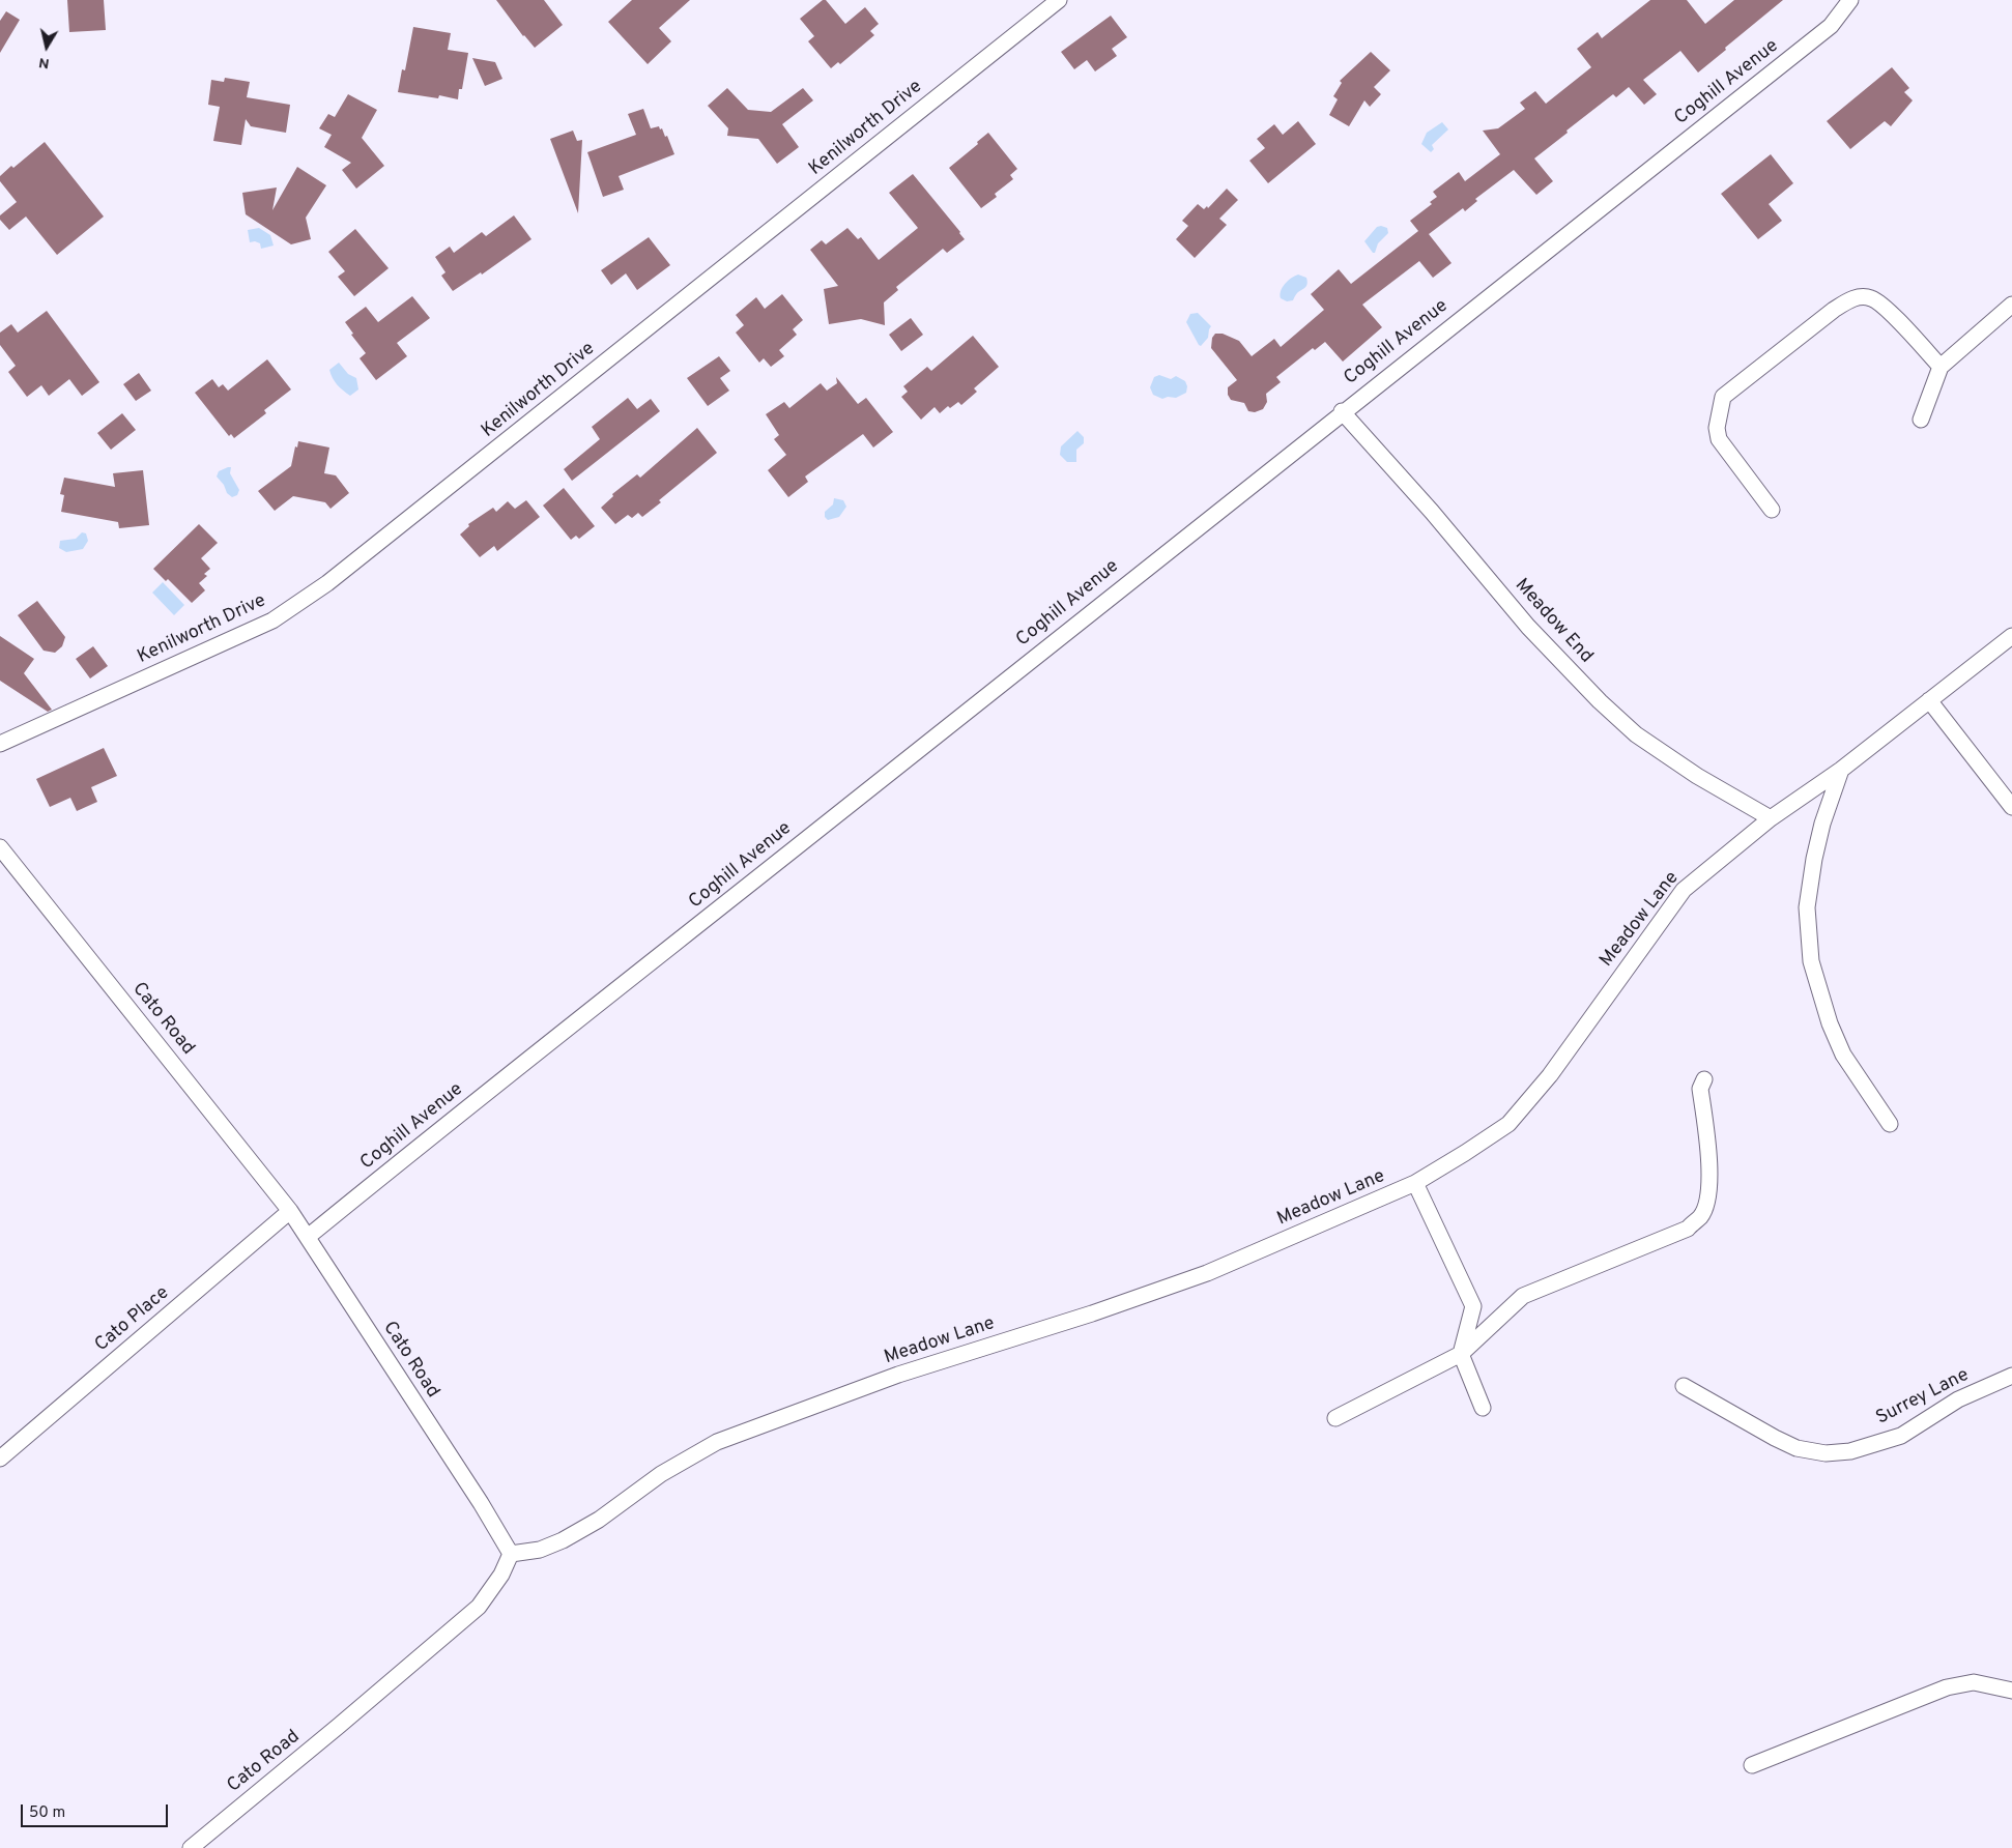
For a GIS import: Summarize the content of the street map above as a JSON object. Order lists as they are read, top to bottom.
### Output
{
  "streets": {
    "street": [
      "Coghill Avenue",
      "Kenilworth Drive",
      "Meadow End",
      "Meadow Lane",
      "Cato Road",
      "Cato Place",
      "Surrey Lane"
    ]
  },
  "crossings": [
    ["Coghill Avenue", "Meadow End"],
    ["Coghill Avenue", "Cato Road"],
    ["Meadow End", "Meadow Lane"],
    ["Meadow Lane", "Cato Road"],
    ["Cato Road", "Cato Place"]
  ],
  "scale_bar": "50 m",
  "north": "bottom"
}
